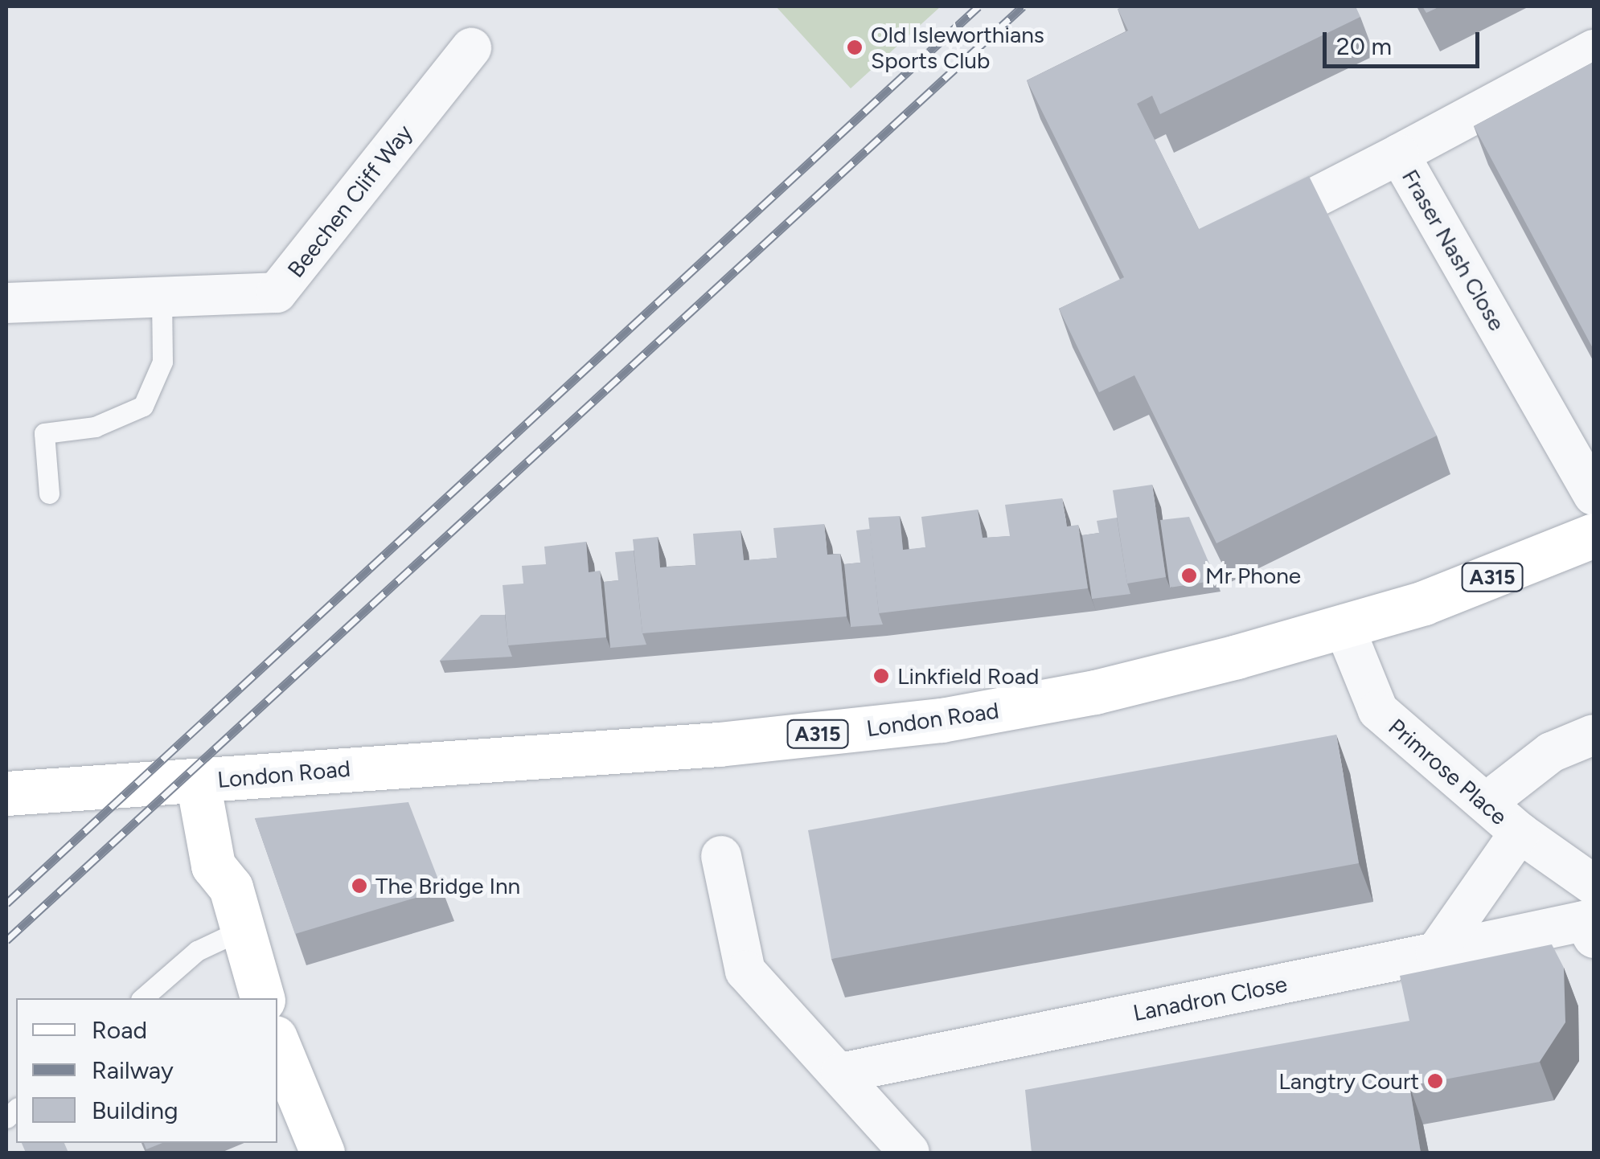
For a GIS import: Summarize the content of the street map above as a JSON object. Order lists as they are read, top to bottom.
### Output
{
  "streets": {
    "main road": ["A315", "London Road"],
    "street": [
      "Beechen Cliff Way",
      "Fraser Nash Close",
      "Primrose Place",
      "Lanadron Close"
    ]
  },
  "crossings": [
    ["London Road", "Primrose Place"]
  ],
  "places": [
    "Old Isleworthians Sports Club",
    "Mr Phone",
    "Linkfield Road",
    "The Bridge Inn",
    "Langtry Court"
  ],
  "legend": ["Road", "Railway", "Building"],
  "scale_bar": "20 m"
}
